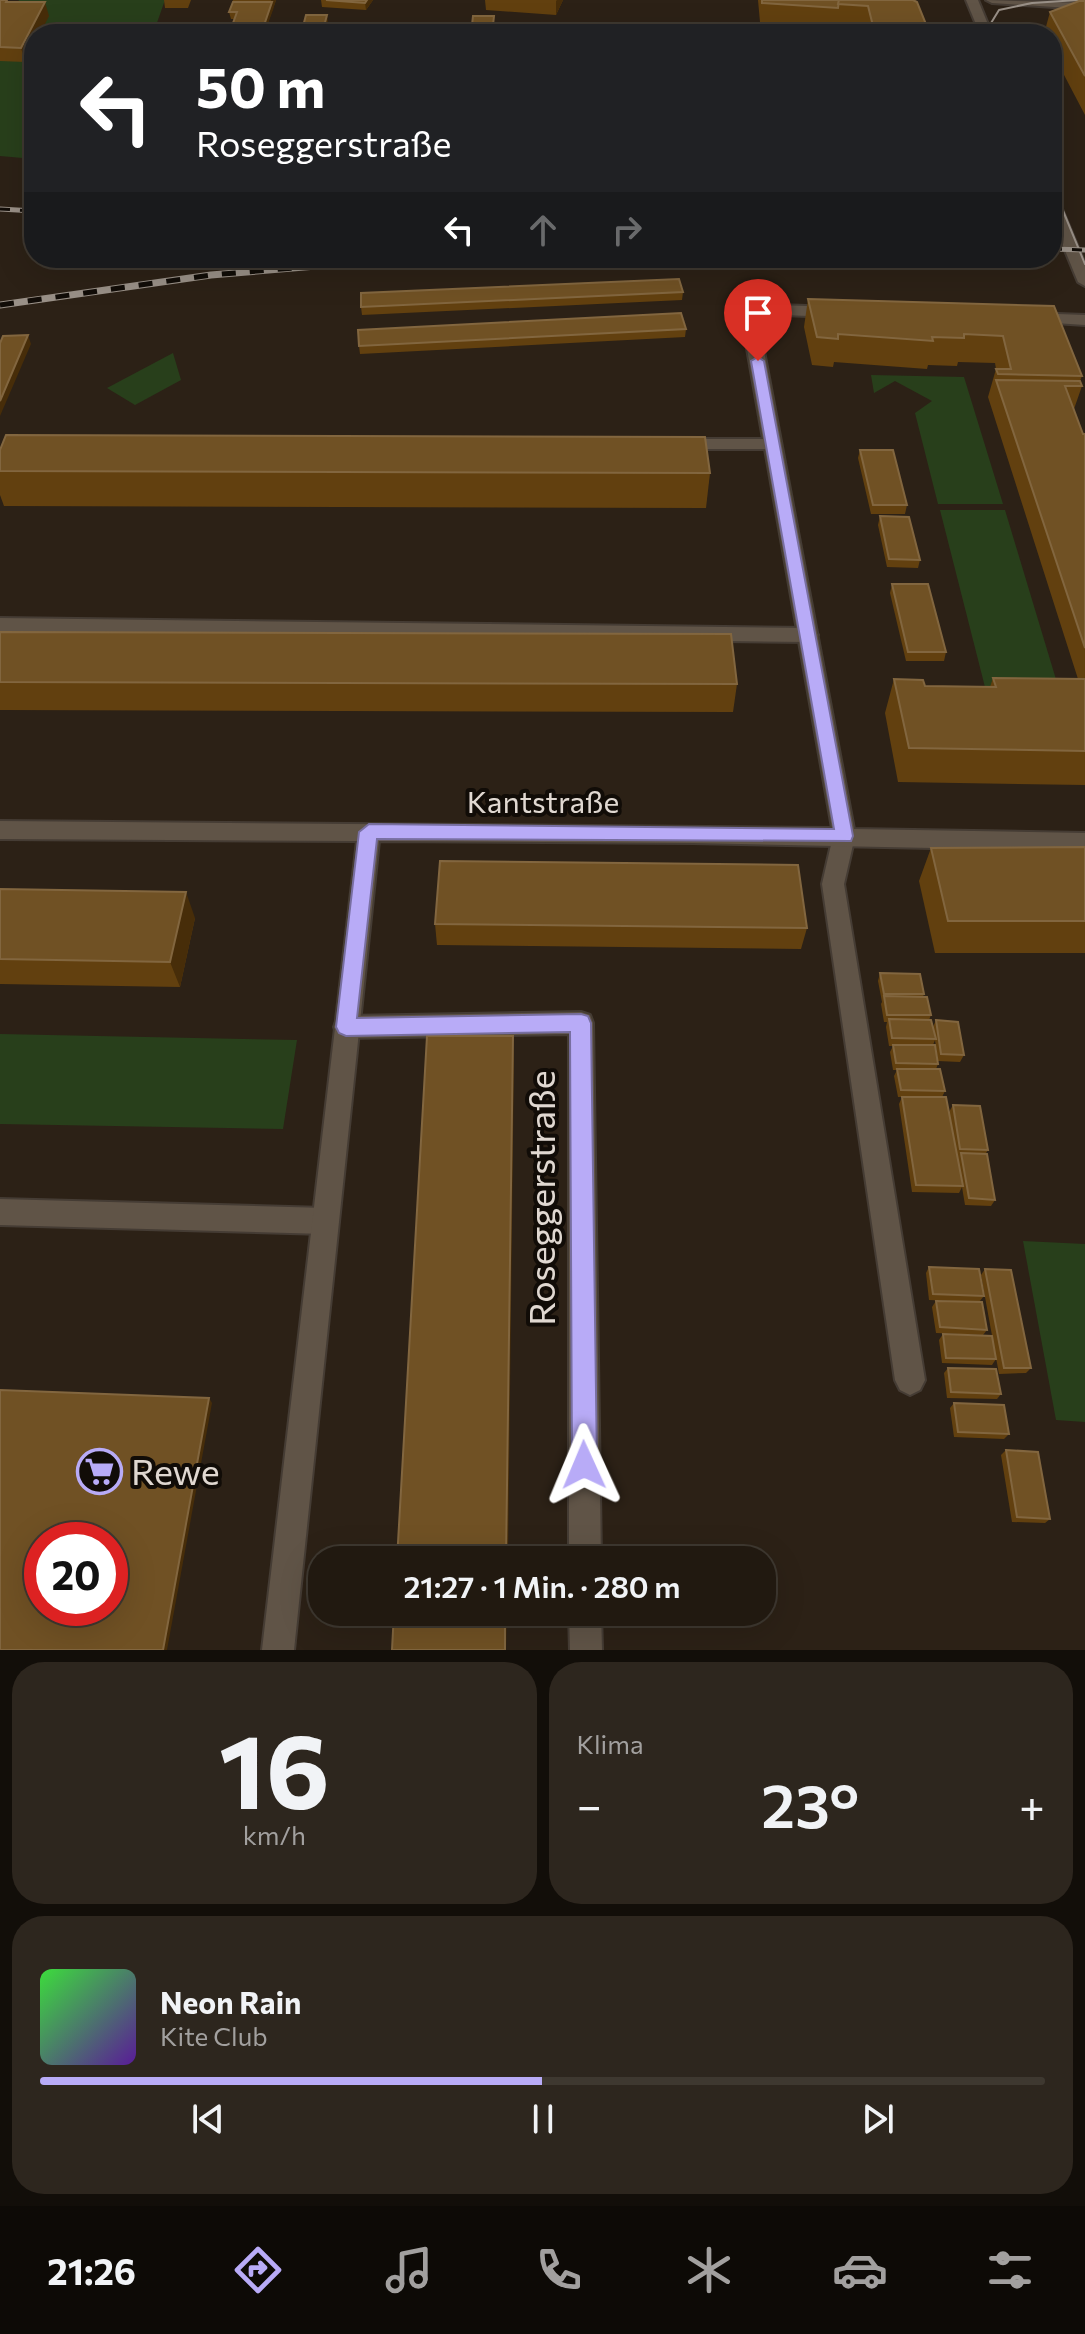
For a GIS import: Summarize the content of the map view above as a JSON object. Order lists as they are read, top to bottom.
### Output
{
  "streets": {
    "street": ["Kantstraße", "Roseggerstraße"]
  },
  "places": {
    "supermarket": ["Rewe"]
  },
  "page": {
    "turn": ["50 m", "Roseggerstraße"],
    "limit": "20",
    "trip": "21:27 · 1 Min. · 280 m",
    "tile": [
      ["16", "km/h"],
      "Klima"
    ],
    "heat": ["−", "23°", "+"],
    "song": ["Neon Rain", "Kite Club"],
    "tabs": "21:26"
  }
}
